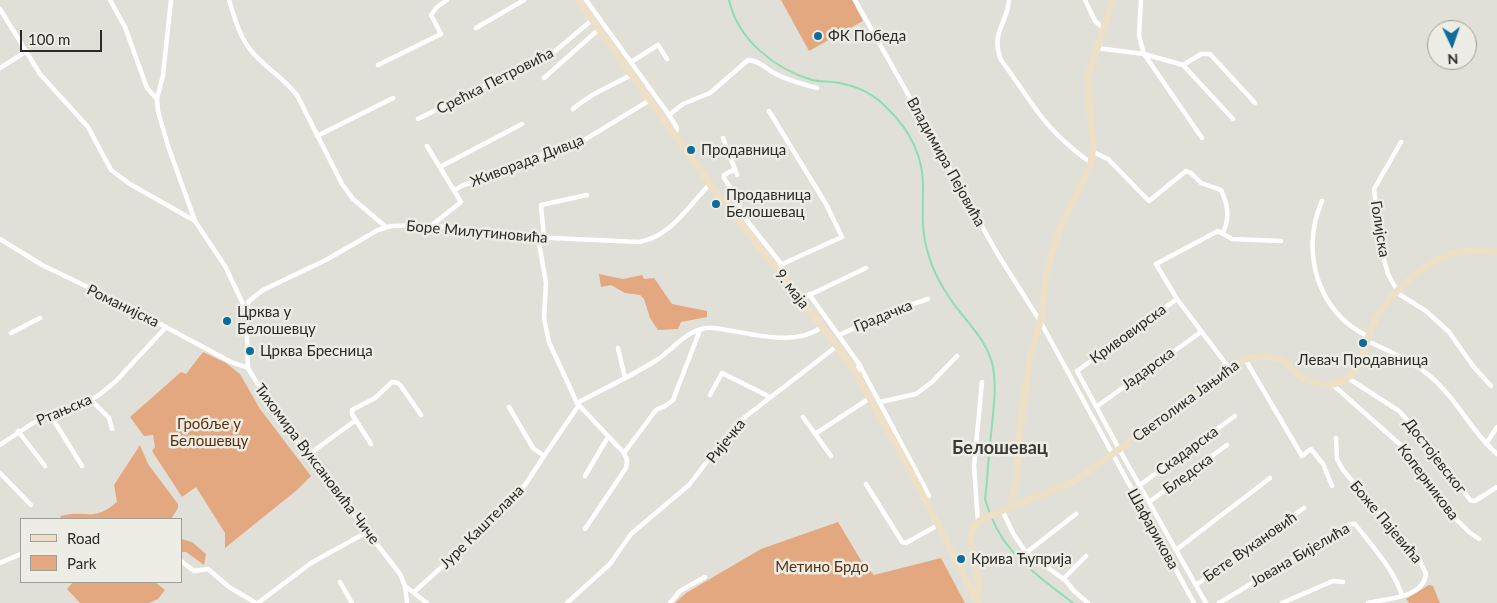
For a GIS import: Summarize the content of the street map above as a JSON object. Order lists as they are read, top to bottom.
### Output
{
  "streets": {
    "street": [
      "Срећка Петровића",
      "Живорада Дивца",
      "Владимира Пејовића",
      "Голијска",
      "Боре Милутиновића",
      "9. маја",
      "Романијска",
      "Градачка",
      "Кривовирска",
      "Јадарска",
      "Светолика Јањића",
      "Ртањска",
      "Ријечка",
      "Скадарска",
      "Достојевског",
      "Тихомира Вуксановића Чиче",
      "Бледска",
      "Коперникова",
      "Боже Пајевића",
      "Јуре Каштелана",
      "Шафарикова",
      "Бете Вукановић",
      "Јована Бијелића"
    ]
  },
  "crossings": [
    ["Срећка Петровића", "9. маја"],
    ["Живорада Дивца", "9. маја"],
    ["Владимира Пејовића", "Светолика Јањића"],
    ["Владимира Пејовића", "Шафарикова"],
    ["Боре Милутиновића", "9. маја"],
    ["Боре Милутиновића", "Тихомира Вуксановића Чиче"],
    ["9. маја", "Ријечка"],
    ["Романијска", "Ртањска"],
    ["Романијска", "Тихомира Вуксановића Чиче"],
    ["Кривовирска", "Јадарска"],
    ["Кривовирска", "Светолика Јањића"],
    ["Кривовирска", "Скадарска"],
    ["Кривовирска", "Бледска"],
    ["Кривовирска", "Бете Вукановић"],
    ["Светолика Јањића", "Достојевског"],
    ["Светолика Јањића", "Коперникова"],
    ["Светолика Јањића", "Шафарикова"],
    ["Тихомира Вуксановића Чиче", "Јуре Каштелана"],
    ["Боже Пајевића", "Јована Бијелића"]
  ],
  "districts": ["Белошевац"],
  "parks": ["Гробље у Белошевцу", "Метино Брдо"],
  "places": [
    "ФК Победа",
    "Продавница",
    "Продавница Белошевац",
    "Црква у Белошевцу",
    "Левач Продавница",
    "Црква Бресница",
    "Крива Ћуприја"
  ],
  "legend": ["Road", "Park"],
  "scale_bar": "100 m",
  "north": "bottom"
}
